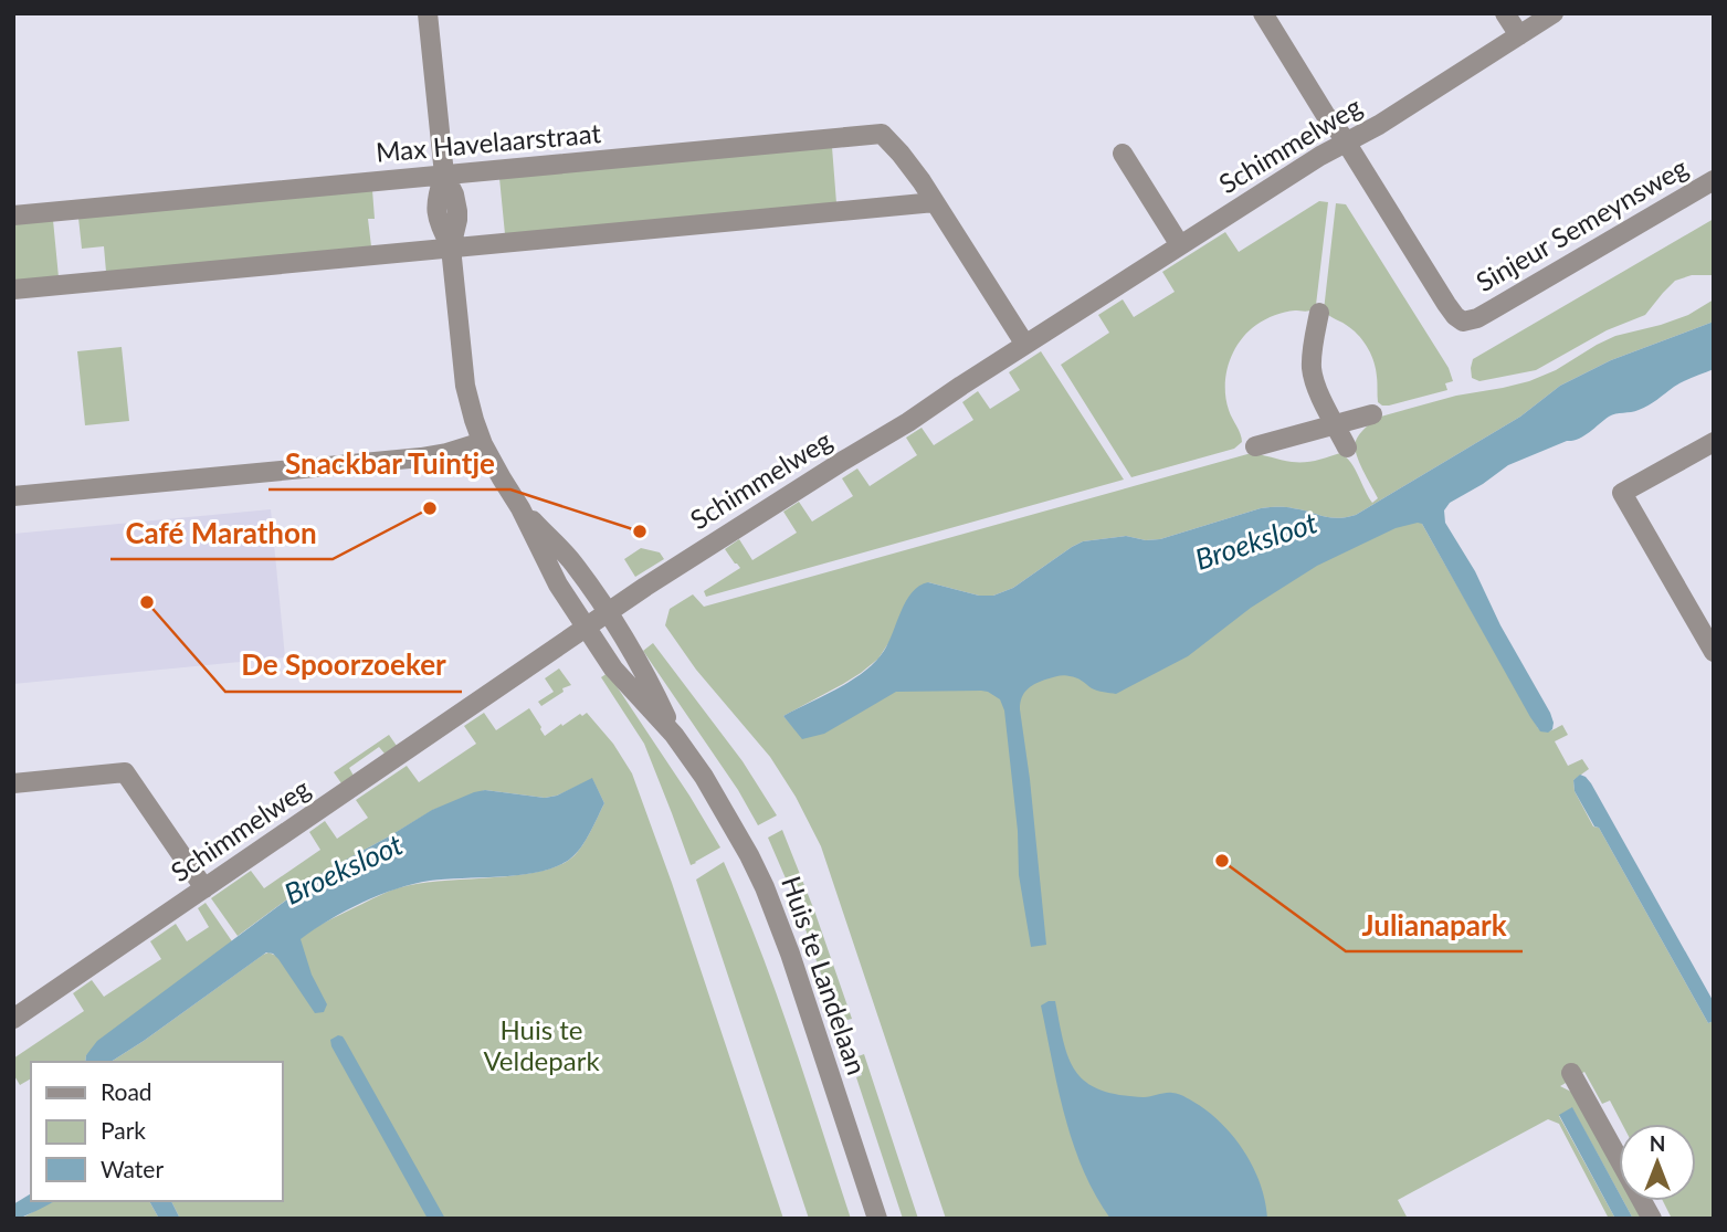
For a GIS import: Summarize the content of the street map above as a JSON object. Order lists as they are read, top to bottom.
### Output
{
  "streets": {
    "street": [
      "Max Havelaarstraat",
      "Schimmelweg",
      "Sinjeur Semeynsweg",
      "Huis te Landelaan"
    ]
  },
  "crossings": [
    ["Max Havelaarstraat", "Schimmelweg"],
    ["Schimmelweg", "Sinjeur Semeynsweg"]
  ],
  "water": ["Broeksloot"],
  "parks": ["Huis te Veldepark"],
  "places": [
    "Café Marathon",
    "Snackbar Tuintje",
    "De Spoorzoeker",
    "Julianapark"
  ],
  "legend": ["Road", "Park", "Water"],
  "north": "top"
}
